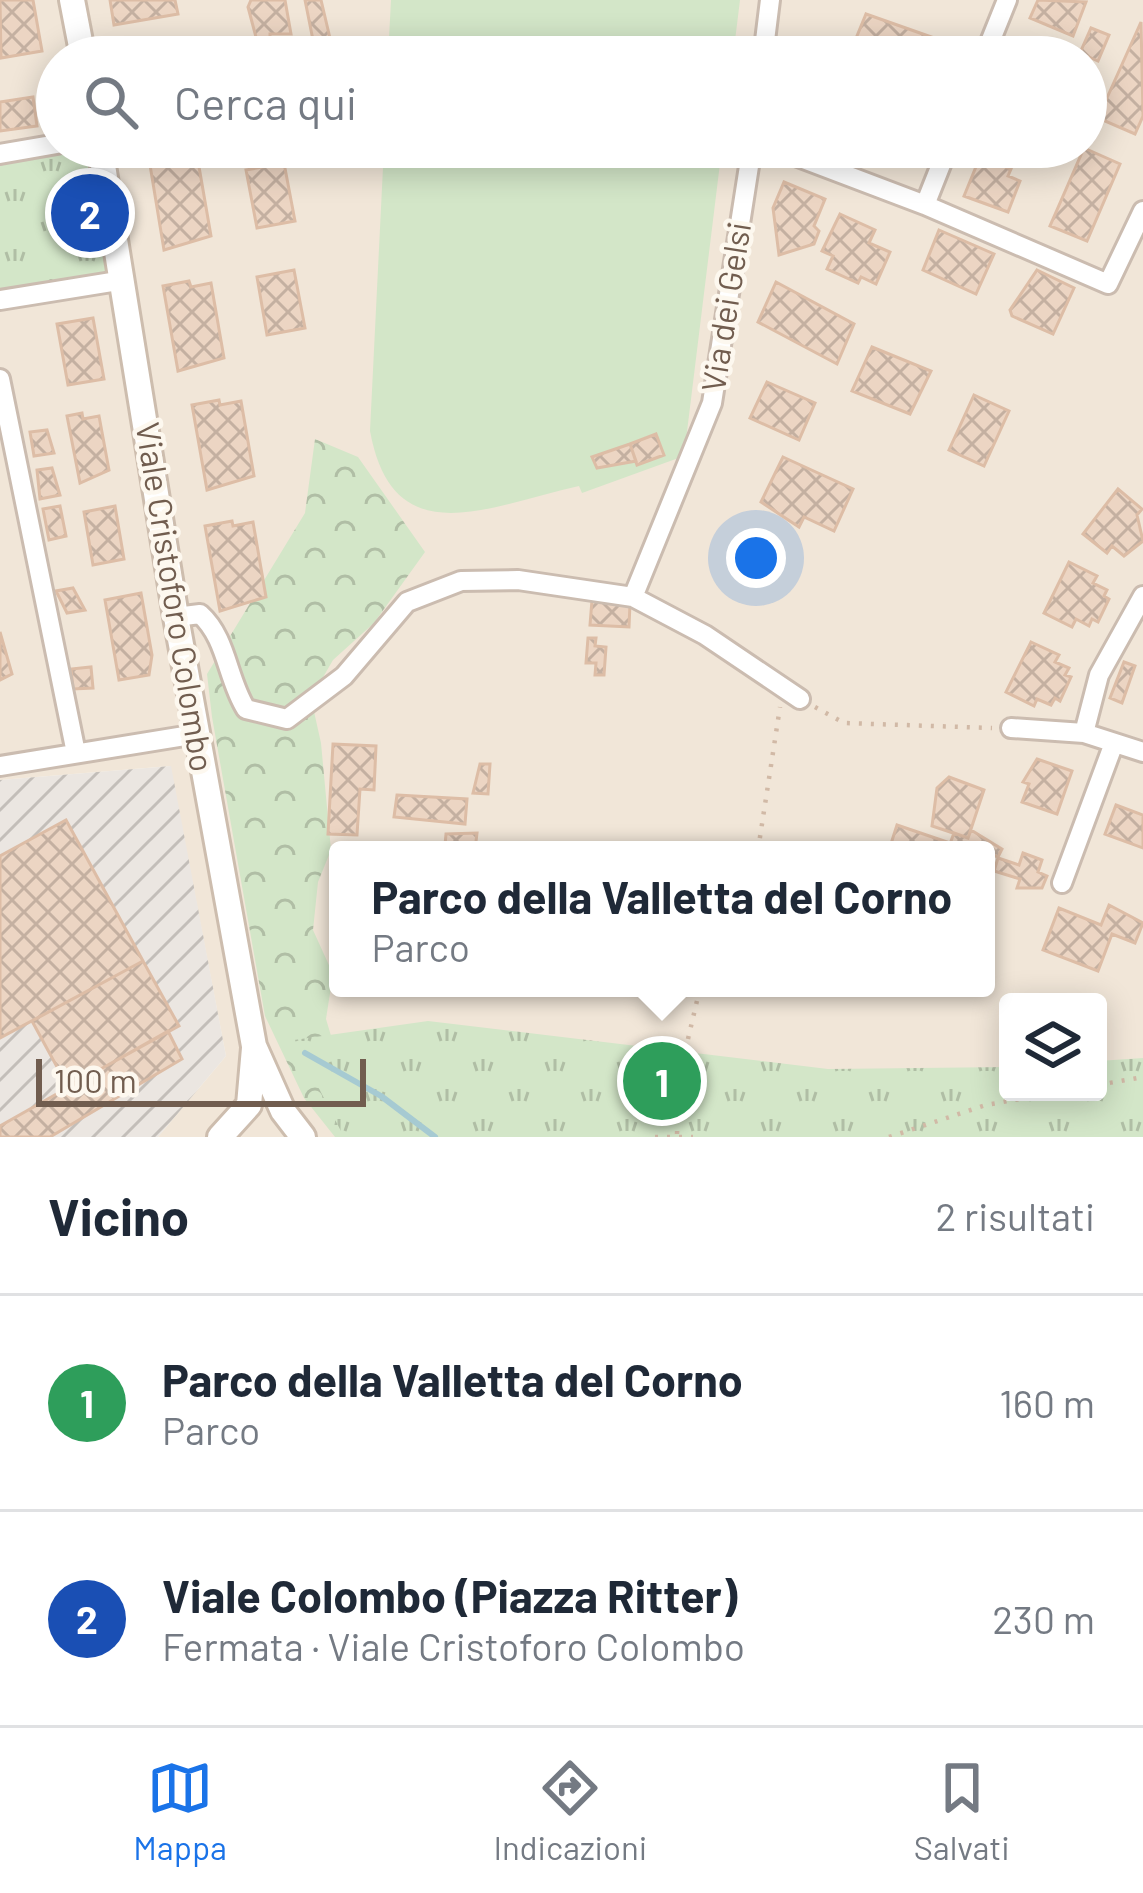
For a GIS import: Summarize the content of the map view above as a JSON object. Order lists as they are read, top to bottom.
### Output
{
  "streets": {
    "street": ["Via dei Gelsi", "Viale Cristoforo Colombo"]
  },
  "scale_bar": "100 m",
  "page": {
    "search": "Cerca qui",
    "pins": ["2", "1"],
    "popup": ["Parco della Valletta del Corno", "Parco"],
    "scale": "100 m",
    "heading": ["Vicino", "2 risultati"],
    "list": [
      {
        "mark": "1",
        "name": "Parco della Valletta del Corno",
        "note": "Parco",
        "value": "160 m"
      },
      {
        "mark": "2",
        "name": "Viale Colombo (Piazza Ritter)",
        "note": "Fermata · Viale Cristoforo Colombo",
        "value": "230 m"
      }
    ],
    "nav": ["Mappa", "Indicazioni", "Salvati"]
  }
}
